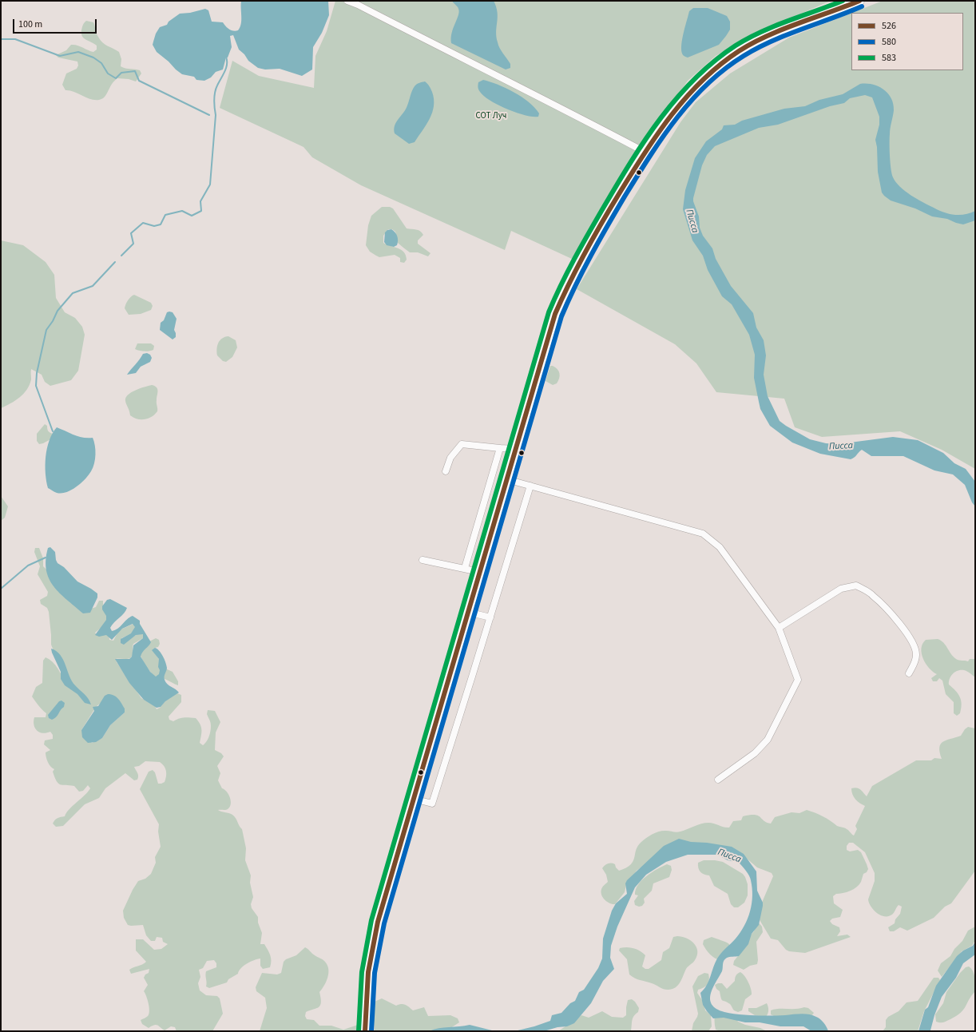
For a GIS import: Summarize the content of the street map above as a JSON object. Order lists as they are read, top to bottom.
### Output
{
  "water": ["Писса"],
  "parks": ["СОТ Луч"],
  "lines": ["transit line 526", "transit line 583", "transit line 580"],
  "legend": ["526", "580", "583"],
  "scale_bar": "100 m"
}
